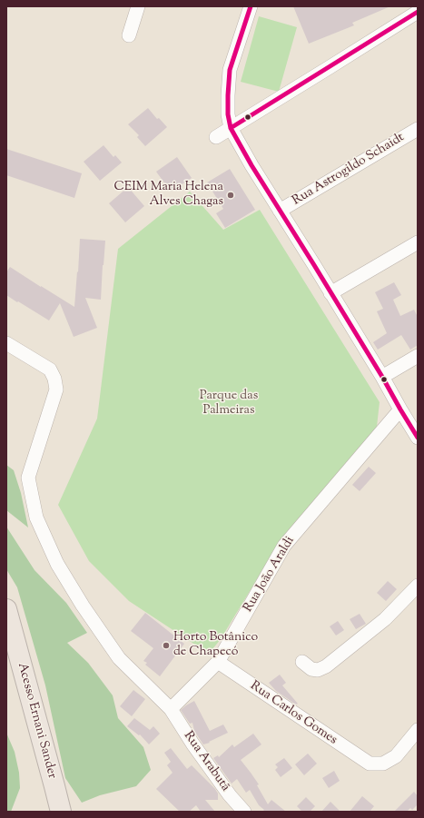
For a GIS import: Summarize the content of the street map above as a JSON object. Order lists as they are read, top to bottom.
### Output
{
  "streets": {
    "highway": ["Acesso Ernani Sander"],
    "street": [
      "Rua Astrogildo Schaidt",
      "Rua João Araldi",
      "Rua Carlos Gomes",
      "Rua Arabutã"
    ]
  },
  "crossings": [
    ["Rua João Araldi", "Rua Carlos Gomes"],
    ["Rua João Araldi", "Rua Arabutã"]
  ],
  "parks": ["Parque das Palmeiras"],
  "places": ["CEIM Maria Helena Alves Chagas", "Horto Botânico de Chapecó"]
}
